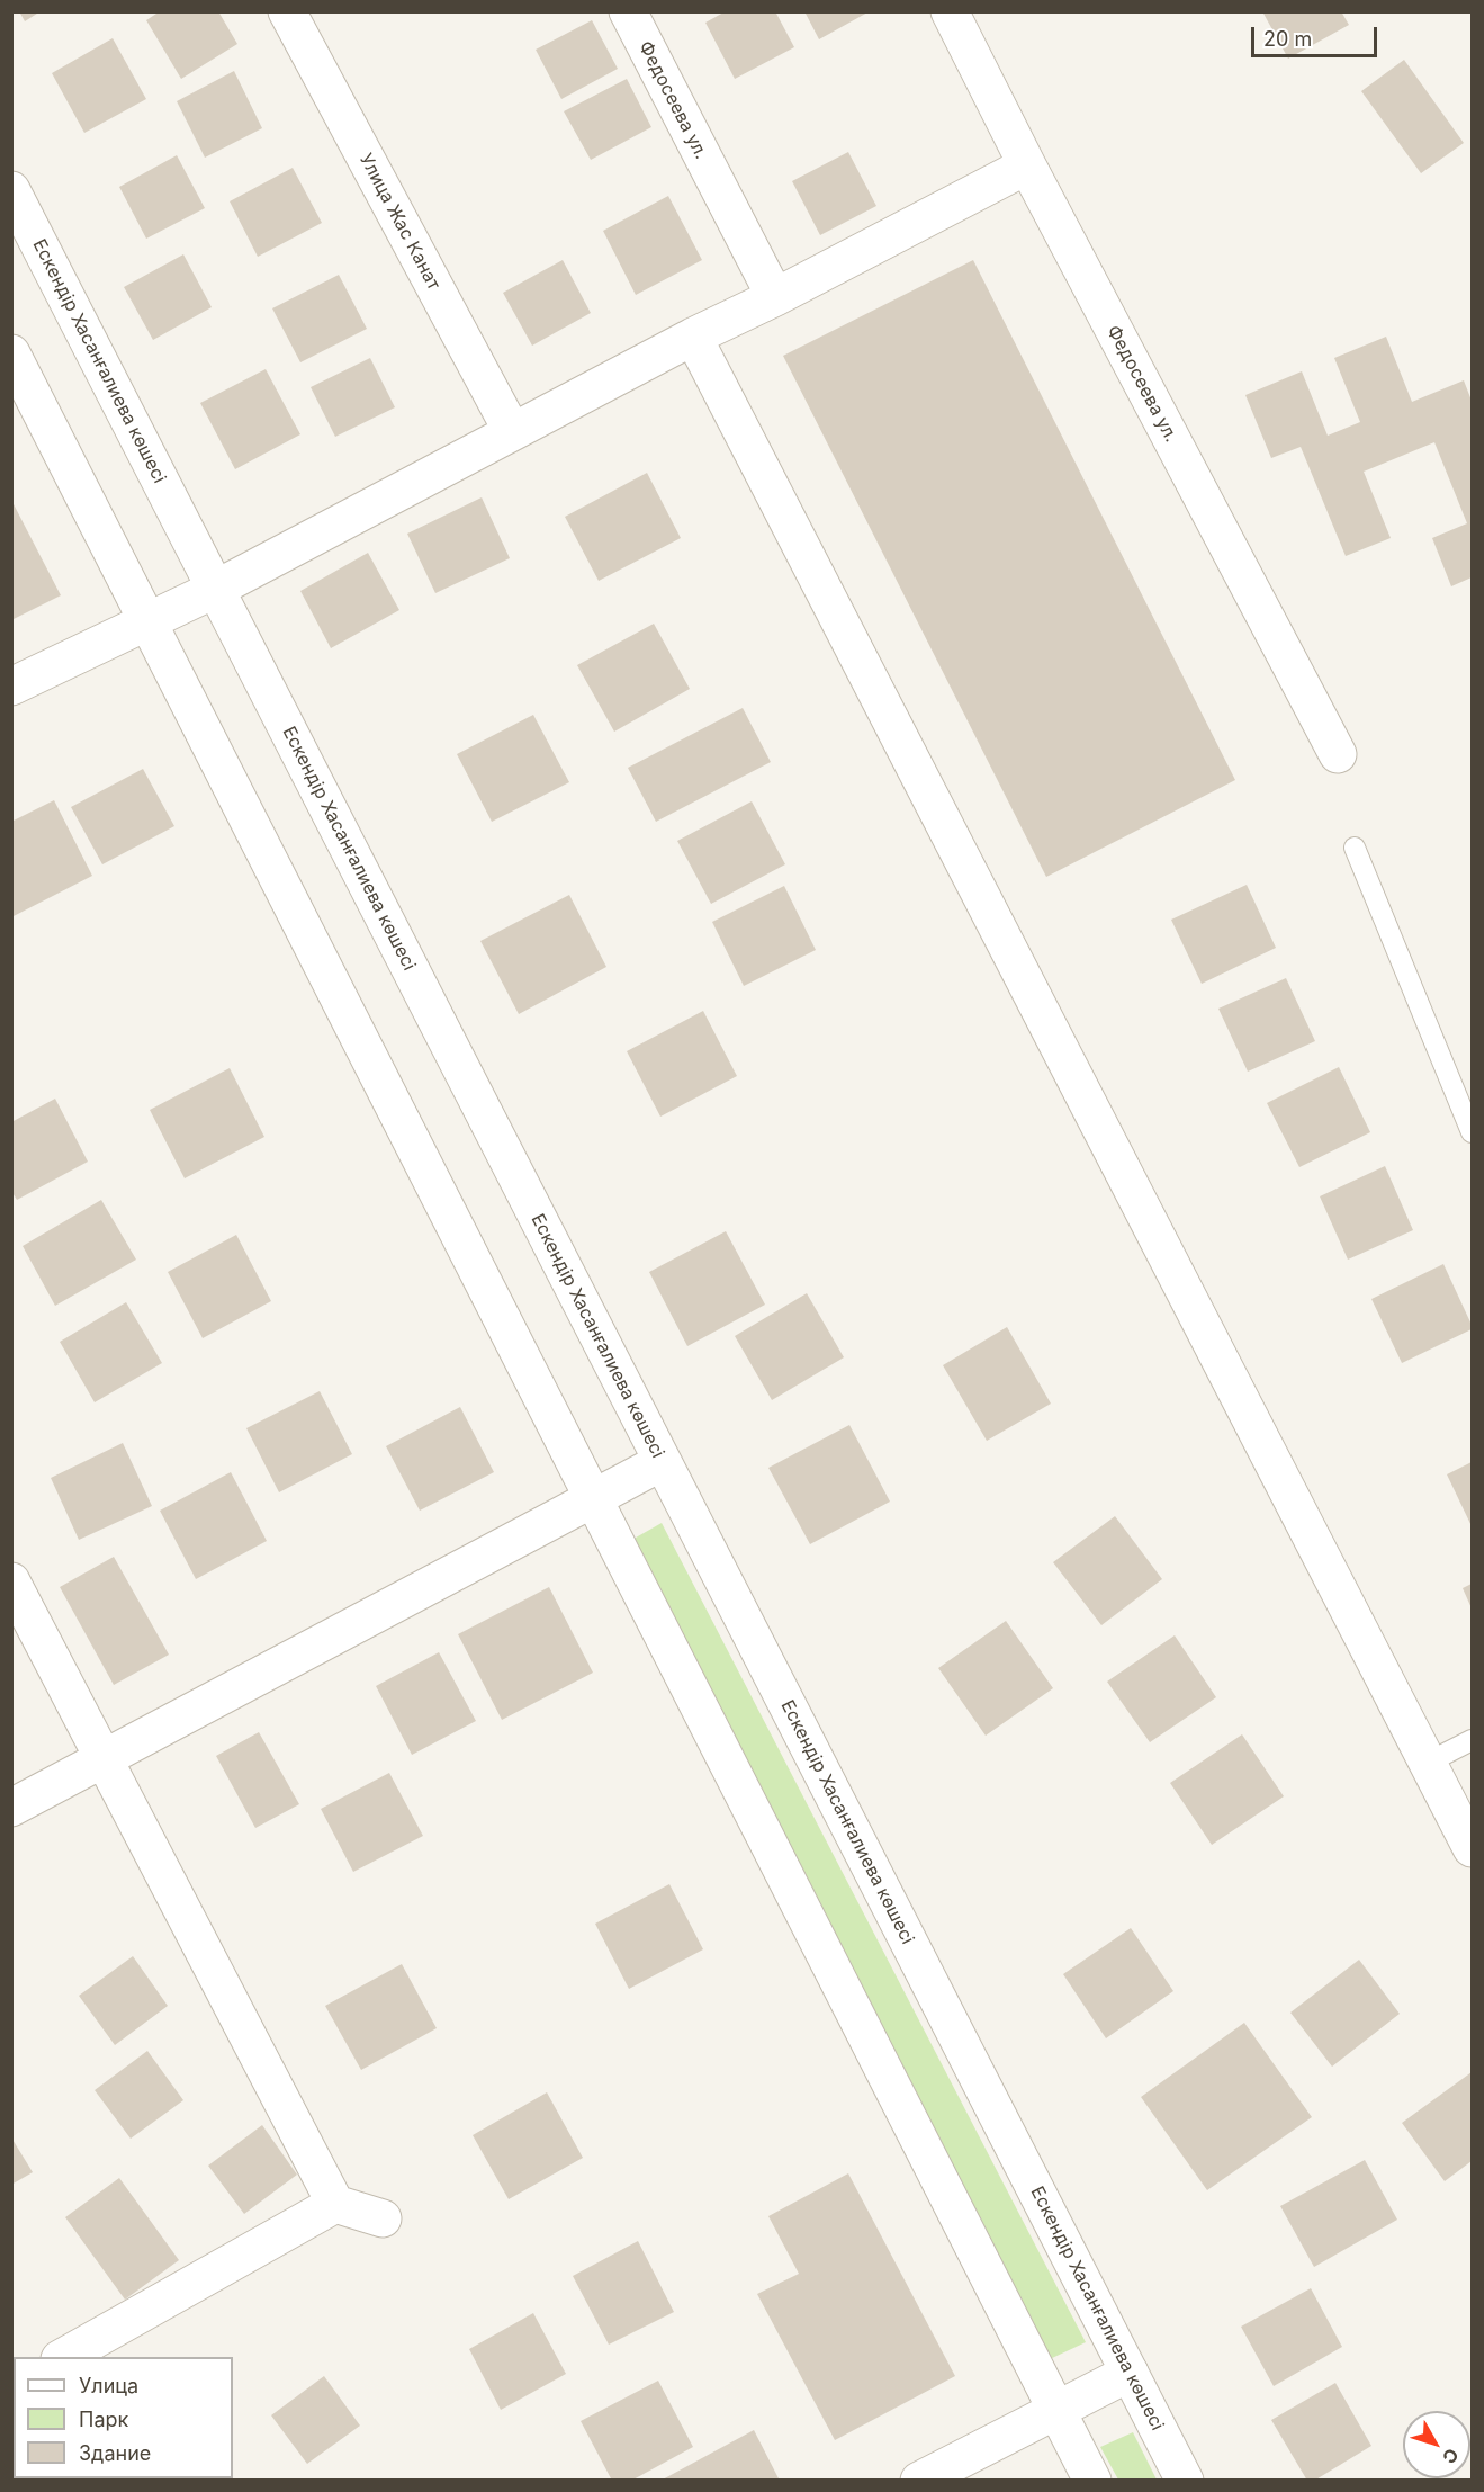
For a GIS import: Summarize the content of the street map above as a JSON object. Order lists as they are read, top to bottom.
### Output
{
  "streets": {
    "street": ["Федосеева ул.", "Улица Жас Канат", "Ескендір Хасанғалиева көшесі"]
  },
  "legend": ["Улица", "Парк", "Здание"],
  "scale_bar": "20 m",
  "north": "bottom right"
}
